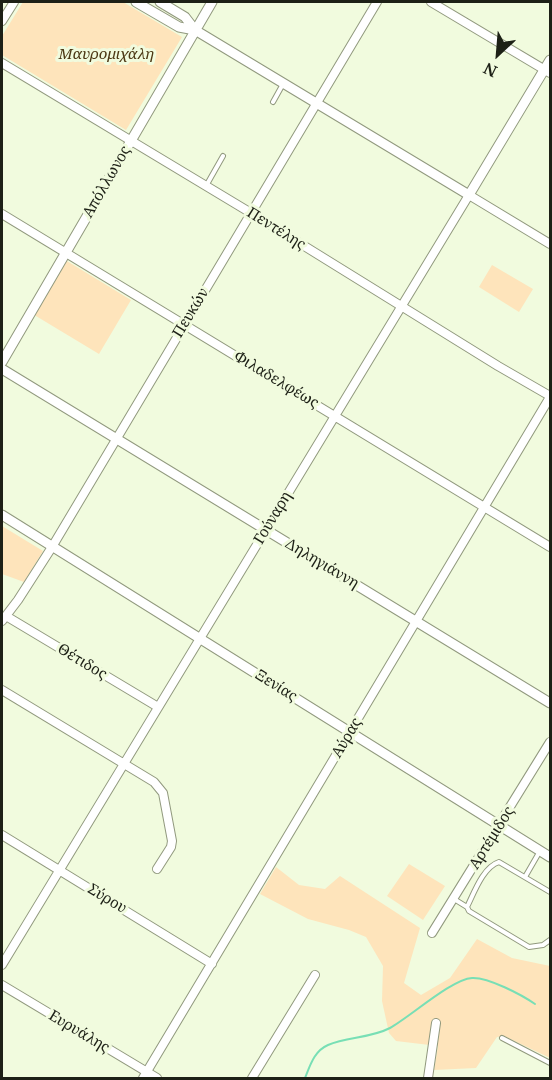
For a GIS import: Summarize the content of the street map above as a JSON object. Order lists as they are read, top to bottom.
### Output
{
  "streets": {
    "street": [
      "Απόλλωνος",
      "Πεντέλης",
      "Πευκών",
      "Φιλαδελφέως",
      "Γούναρη",
      "Δηληγιάννη",
      "Θέτιδος",
      "Ξενίας",
      "Αύρας",
      "Αρτέμιδος",
      "Σύρου",
      "Ευρυάλης"
    ]
  },
  "crossings": [
    ["Απόλλωνος", "Πεντέλης"],
    ["Απόλλωνος", "Φιλαδελφέως"],
    ["Πεντέλης", "Πευκών"],
    ["Πεντέλης", "Γούναρη"],
    ["Πεντέλης", "Αύρας"],
    ["Πευκών", "Φιλαδελφέως"],
    ["Πευκών", "Δηληγιάννη"],
    ["Πευκών", "Θέτιδος"],
    ["Πευκών", "Ξενίας"],
    ["Φιλαδελφέως", "Γούναρη"],
    ["Φιλαδελφέως", "Αύρας"],
    ["Γούναρη", "Δηληγιάννη"],
    ["Γούναρη", "Θέτιδος"],
    ["Γούναρη", "Ξενίας"],
    ["Γούναρη", "Σύρου"],
    ["Δηληγιάννη", "Αύρας"],
    ["Ξενίας", "Αύρας"],
    ["Ξενίας", "Αρτέμιδος"],
    ["Αύρας", "Σύρου"],
    ["Αύρας", "Ευρυάλης"]
  ],
  "parks": ["Μαυρομιχάλη"],
  "north": "bottom left"
}
